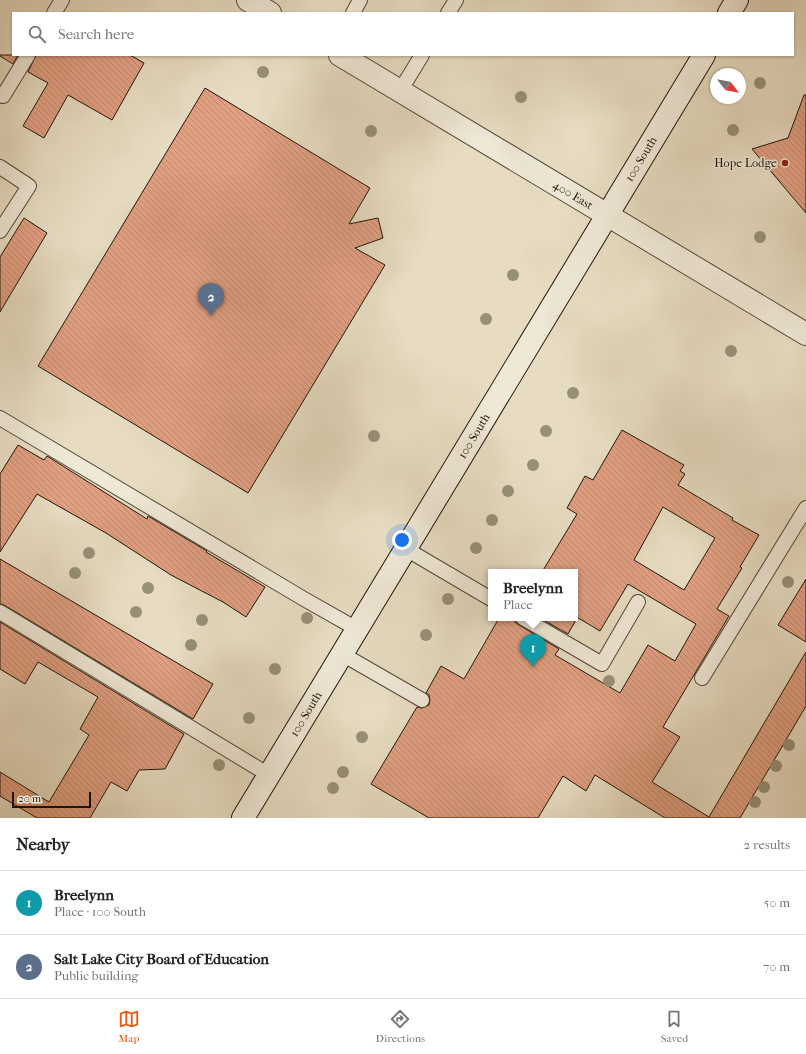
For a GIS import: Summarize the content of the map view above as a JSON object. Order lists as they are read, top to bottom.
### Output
{
  "streets": {
    "street": ["100 South", "400 East"]
  },
  "crossings": [
    ["100 South", "400 East"]
  ],
  "places": ["Hope Lodge"],
  "scale_bar": "20 m",
  "north": "bottom right",
  "page": {
    "search": "Search here",
    "pins": ["2", "1"],
    "popup": ["Breelynn", "Place"],
    "scale": "20 m",
    "heading": ["Nearby", "2 results"],
    "list": [
      {
        "mark": "1",
        "name": "Breelynn",
        "note": "Place · 100 South",
        "value": "50 m"
      },
      {
        "mark": "2",
        "name": "Salt Lake City Board of Education",
        "note": "Public building",
        "value": "70 m"
      }
    ],
    "nav": ["Map", "Directions", "Saved"]
  }
}
